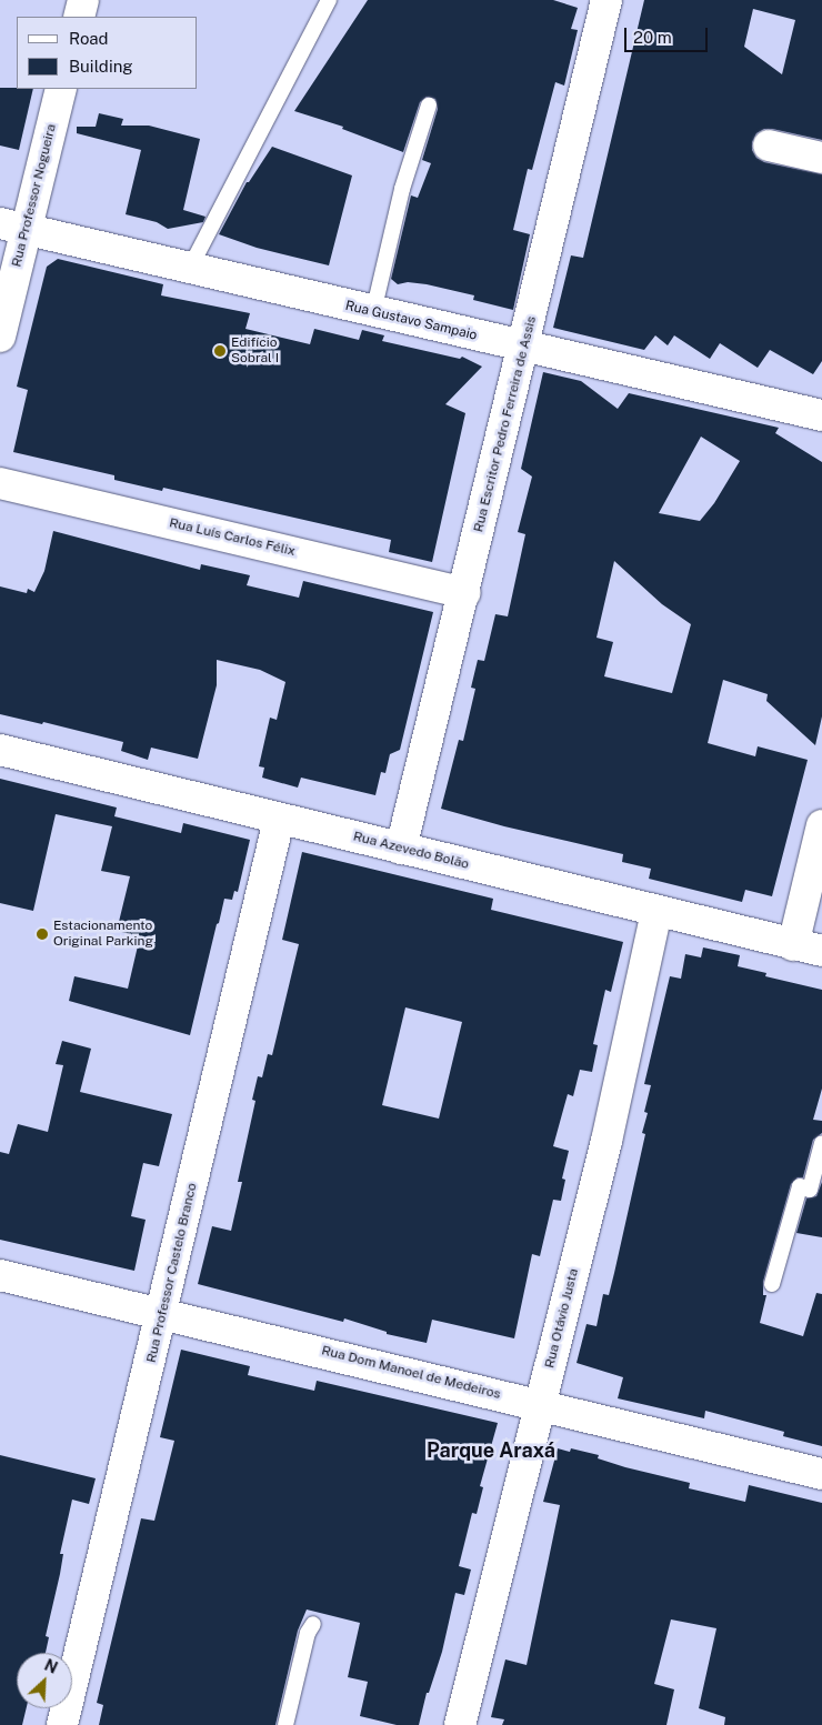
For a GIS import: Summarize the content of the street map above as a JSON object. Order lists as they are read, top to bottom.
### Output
{
  "streets": {
    "street": [
      "Rua Professor Nogueira",
      "Rua Gustavo Sampaio",
      "Rua Escritor Pedro Ferreira de Assis",
      "Rua Luís Carlos Félix",
      "Rua Azevedo Bolão",
      "Rua Professor Castelo Branco",
      "Rua Otávio Justa",
      "Rua Dom Manoel de Medeiros"
    ]
  },
  "crossings": [
    ["Rua Professor Nogueira", "Rua Gustavo Sampaio"],
    ["Rua Gustavo Sampaio", "Rua Escritor Pedro Ferreira de Assis"],
    ["Rua Escritor Pedro Ferreira de Assis", "Rua Luís Carlos Félix"],
    ["Rua Escritor Pedro Ferreira de Assis", "Rua Azevedo Bolão"],
    ["Rua Azevedo Bolão", "Rua Professor Castelo Branco"],
    ["Rua Azevedo Bolão", "Rua Otávio Justa"],
    ["Rua Professor Castelo Branco", "Rua Dom Manoel de Medeiros"],
    ["Rua Otávio Justa", "Rua Dom Manoel de Medeiros"]
  ],
  "districts": ["Parque Araxá"],
  "places": ["Edifício Sobral I", "Estacionamento Original Parking"],
  "legend": ["Road", "Building"],
  "scale_bar": "20 m",
  "north": "top right"
}
